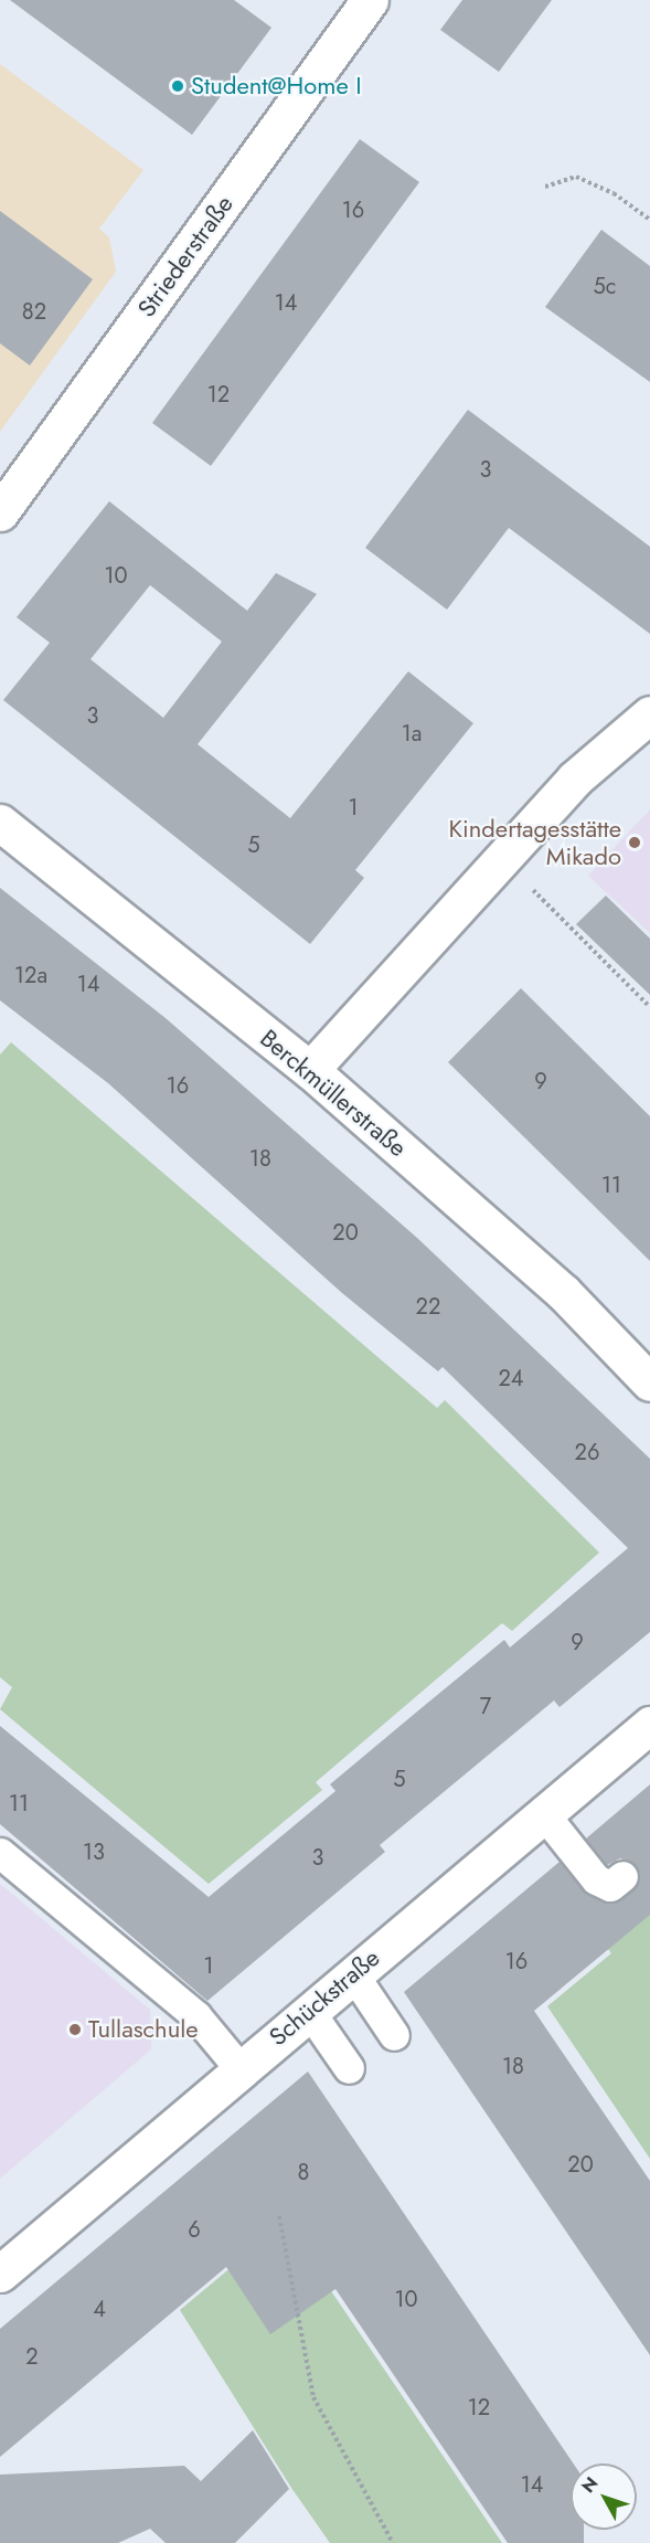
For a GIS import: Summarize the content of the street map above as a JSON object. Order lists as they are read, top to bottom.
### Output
{
  "streets": {
    "street": ["Striederstraße", "Berckmüllerstraße", "Schückstraße"]
  },
  "places": ["Student@Home I", "Kindertagesstätte Mikado", "Tullaschule"],
  "house_numbers": [
    "16",
    "5c",
    "14",
    "82",
    "12",
    "3",
    "10",
    "3",
    "1a",
    "1",
    "5",
    "12a",
    "14",
    "9",
    "16",
    "18",
    "11",
    "20",
    "22",
    "24",
    "26",
    "9",
    "7",
    "5",
    "11",
    "13",
    "3",
    "16",
    "1",
    "18",
    "20",
    "8",
    "6",
    "10",
    "4",
    "2",
    "12",
    "14"
  ],
  "north": "top left"
}
